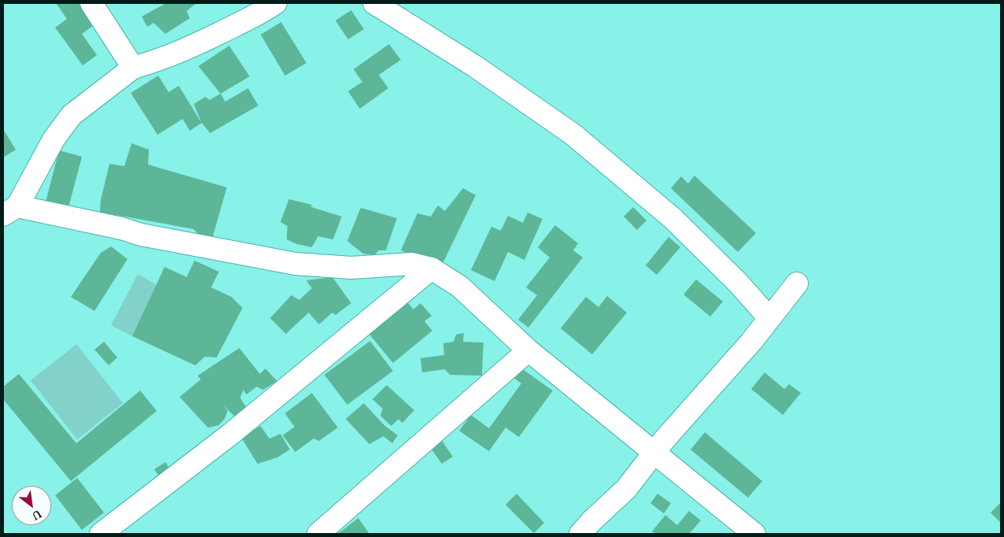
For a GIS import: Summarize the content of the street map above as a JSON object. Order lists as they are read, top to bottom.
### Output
{
  "north": "bottom right"
}
